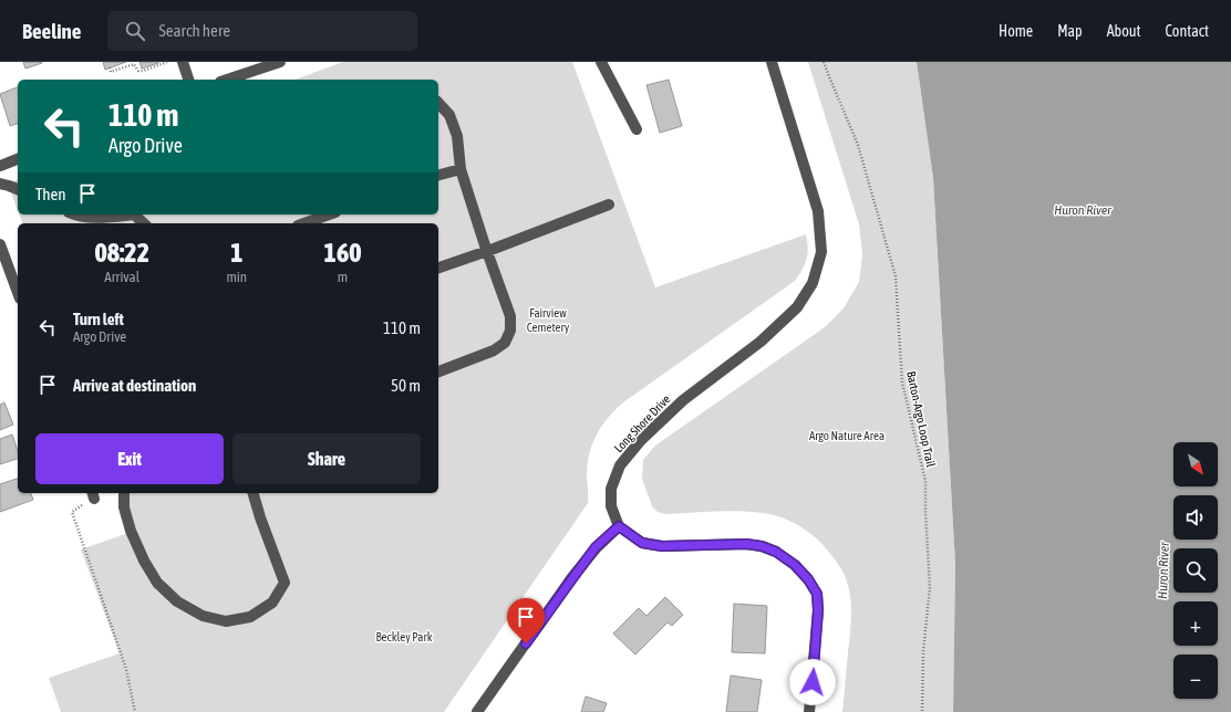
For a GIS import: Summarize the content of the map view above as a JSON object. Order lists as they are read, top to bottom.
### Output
{
  "streets": {
    "street": ["Long Shore Drive"],
    "path": ["Barton-Argo Loop Trail"]
  },
  "water": ["Huron River"],
  "parks": ["Fairview Cemetery", "Argo Nature Area", "Beckley Park"],
  "north": "bottom right",
  "page": {
    "header": "Beeline",
    "search": "Search here",
    "nav": [
      "Home",
      "Map",
      "About",
      "Contact"
    ],
    "turn": ["110 m", "Argo Drive"],
    "then": "Then",
    "eta": [
      "08:22",
      "Arrival",
      "1",
      "min",
      "160",
      "m"
    ],
    "list": [
      {
        "name": "Turn left",
        "note": "Argo Drive",
        "value": "110 m"
      },
      {
        "name": "Arrive at destination",
        "value": "50 m"
      }
    ],
    "buttons": ["Exit", "Share"],
    "map_buttons": ["+", "−"]
  }
}
